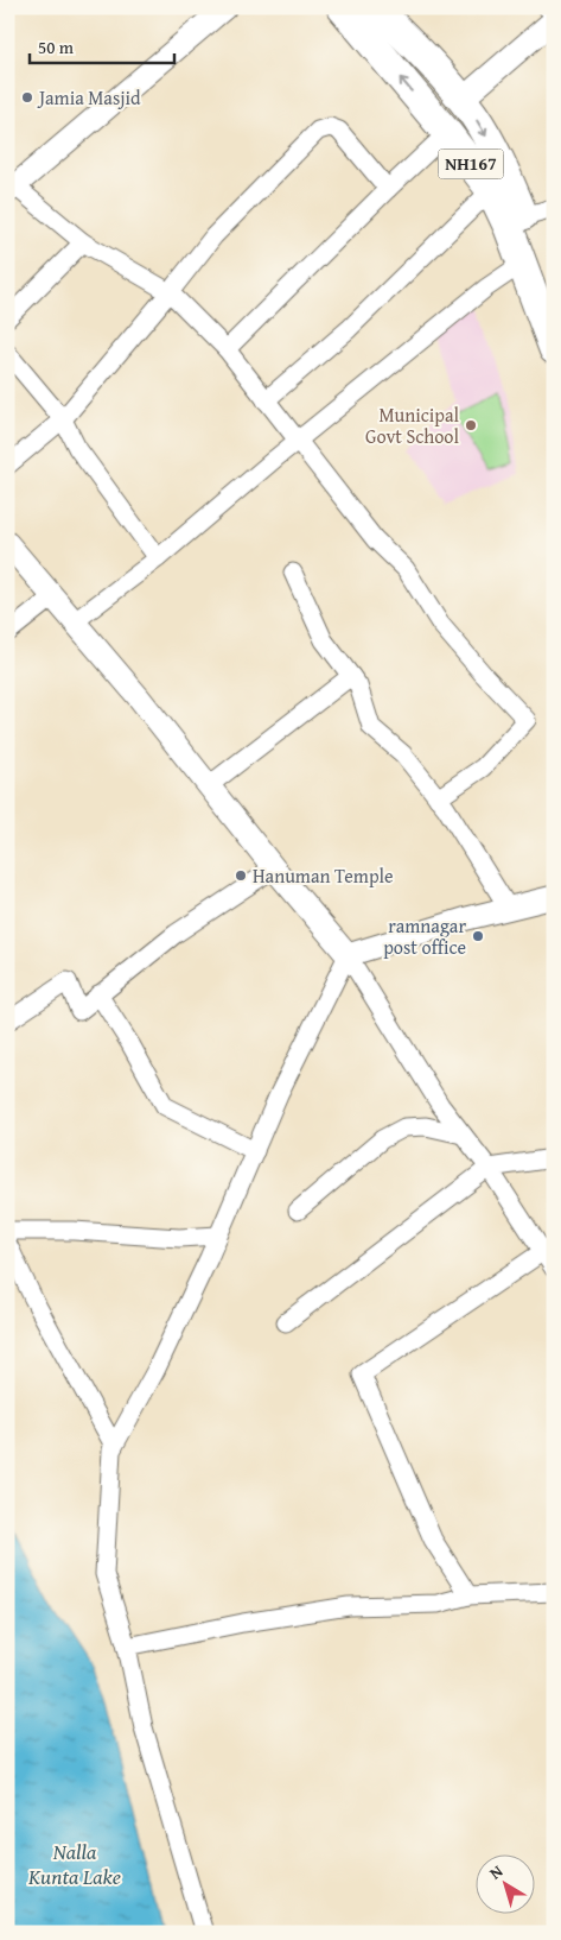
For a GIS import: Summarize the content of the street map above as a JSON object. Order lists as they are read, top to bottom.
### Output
{
  "streets": {
    "highway": ["NH167"]
  },
  "water": ["Nalla Kunta Lake"],
  "places": [
    "Jamia Masjid",
    "Municipal Govt School",
    "Hanuman Temple",
    "ramnagar post office"
  ],
  "scale_bar": "50 m",
  "north": "top left"
}
